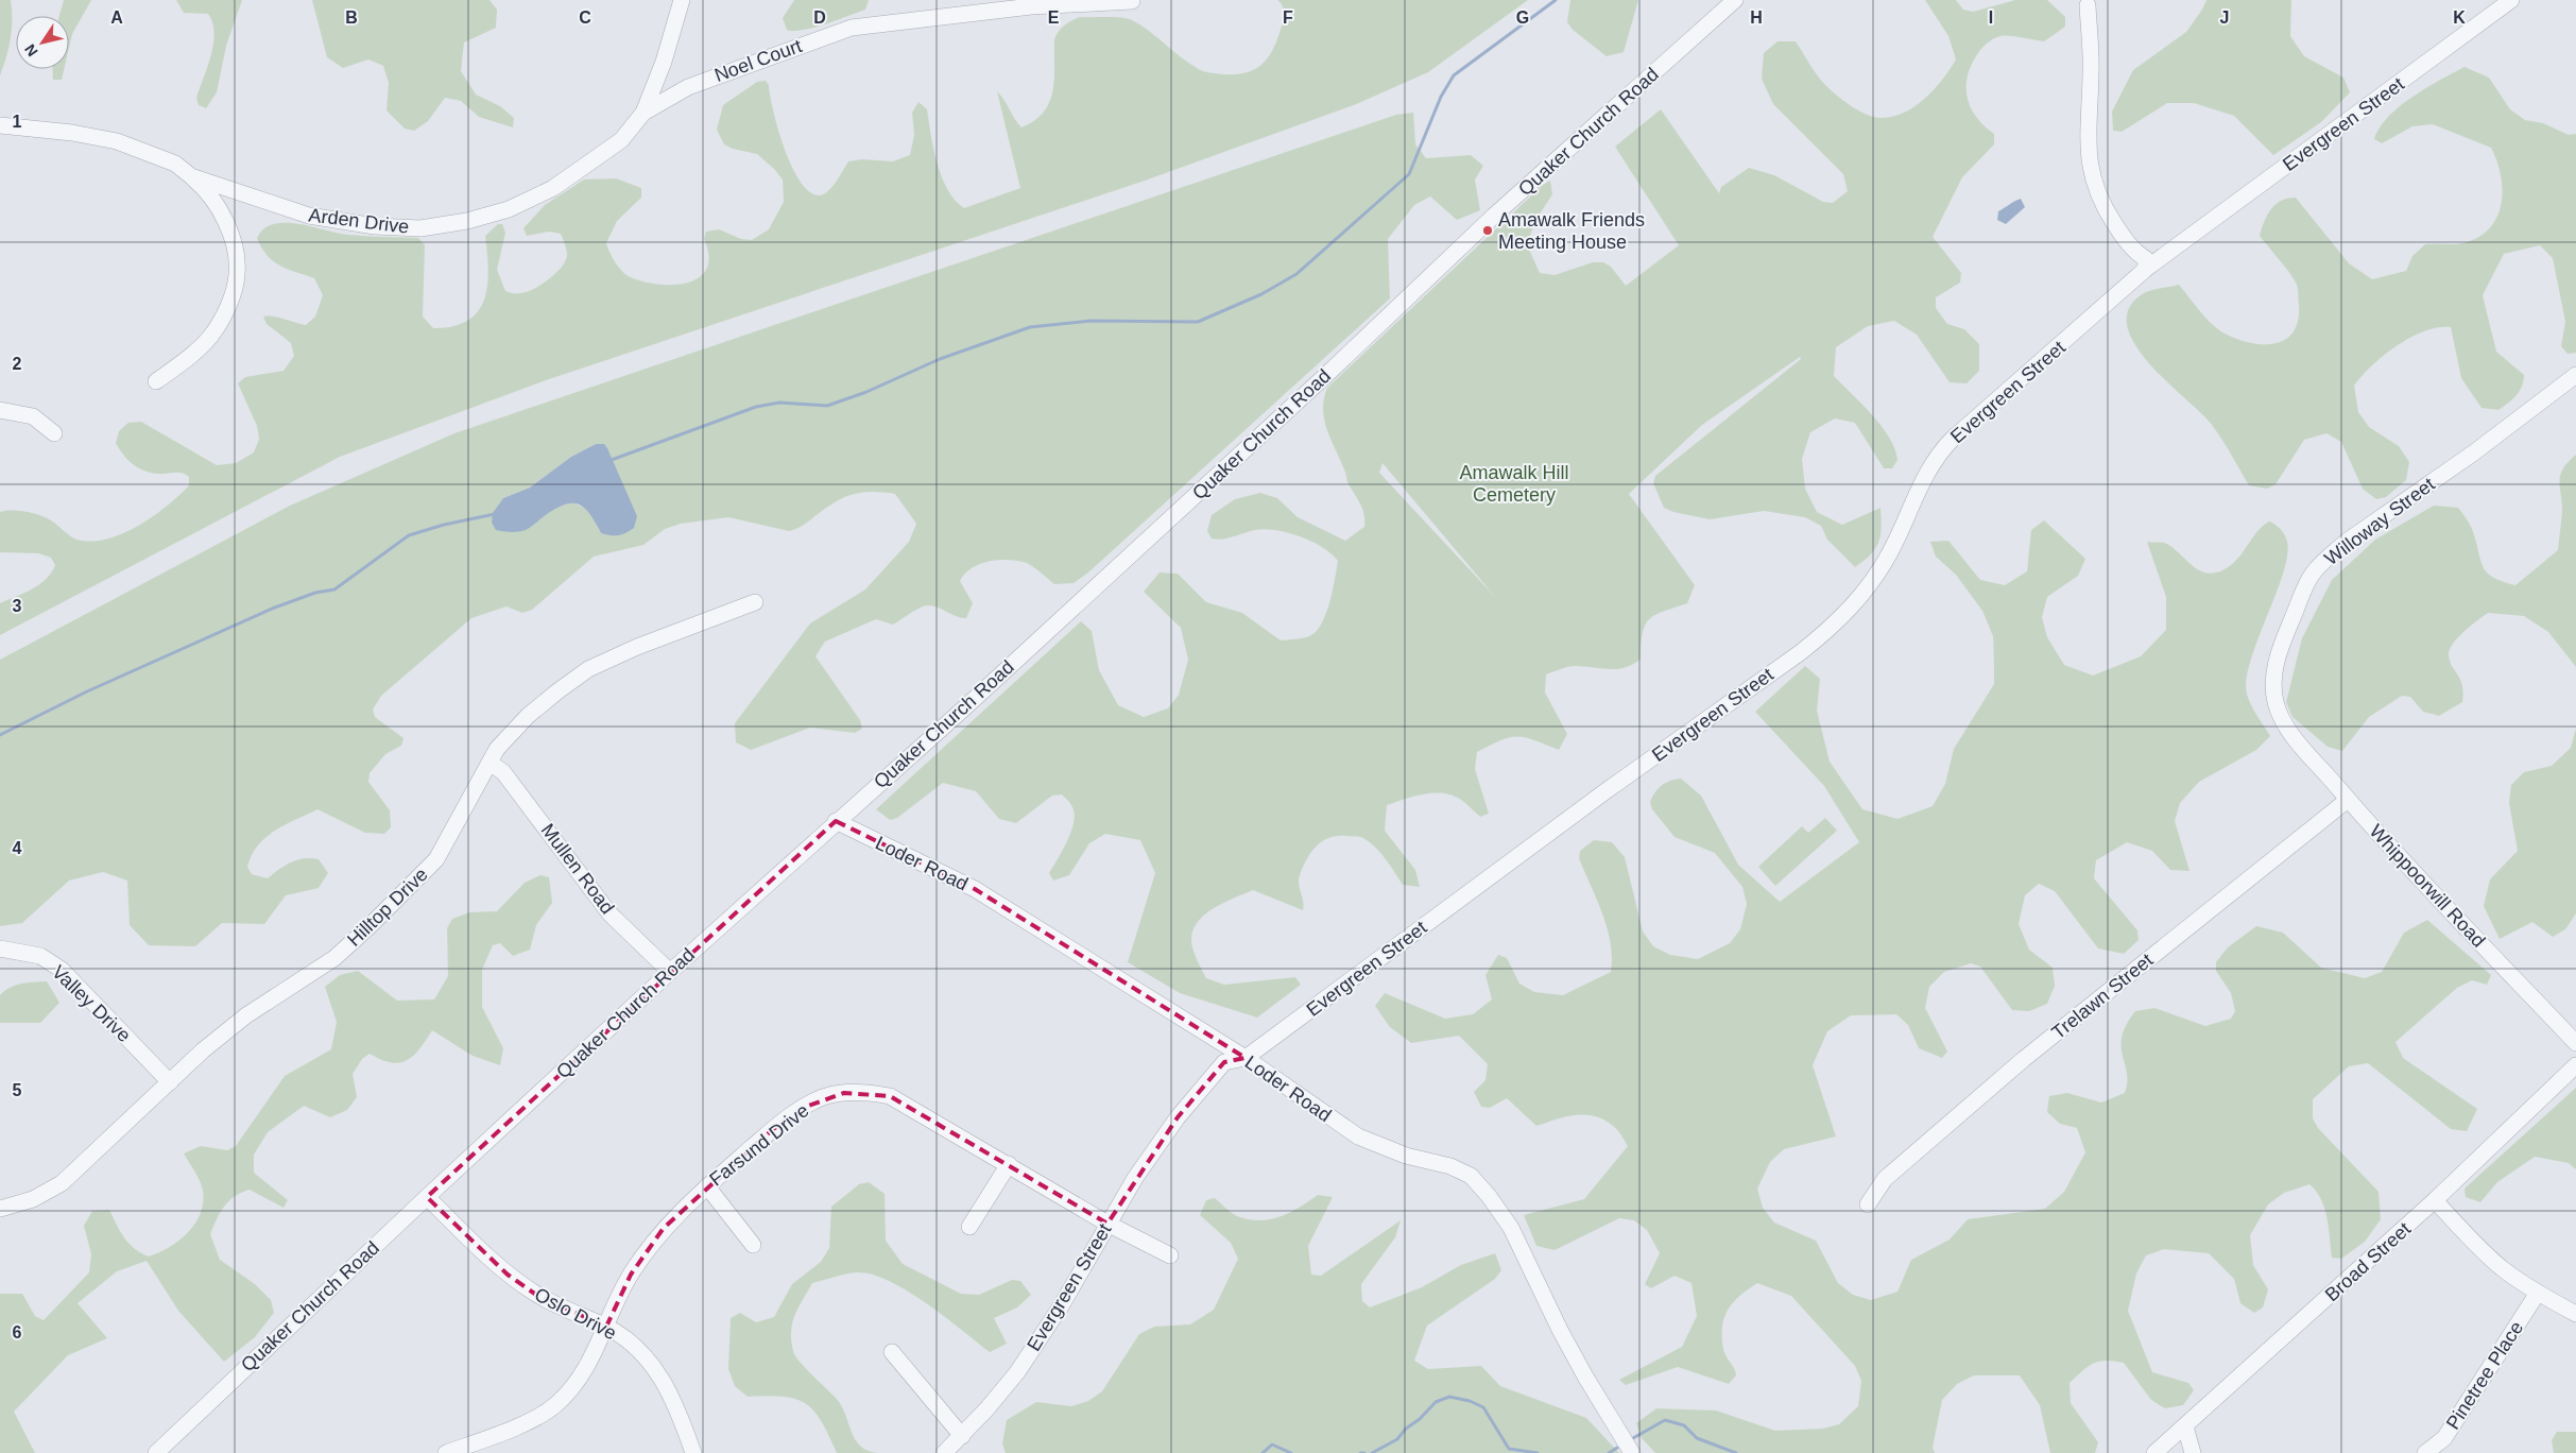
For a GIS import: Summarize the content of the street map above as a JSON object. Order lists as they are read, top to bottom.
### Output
{
  "streets": {
    "street": [
      "Noel Court",
      "Evergreen Street",
      "Quaker Church Road",
      "Arden Drive",
      "Willoway Street",
      "Loder Road",
      "Mullen Road",
      "Whippoorwill Road",
      "Hilltop Drive",
      "Trelawn Street",
      "Valley Drive",
      "Farsund Drive",
      "Broad Street",
      "Oslo Drive",
      "Pinetree Place"
    ]
  },
  "crossings": [
    ["Noel Court", "Arden Drive"],
    ["Evergreen Street", "Loder Road"],
    ["Evergreen Street", "Farsund Drive"],
    ["Quaker Church Road", "Loder Road"],
    ["Quaker Church Road", "Mullen Road"],
    ["Quaker Church Road", "Oslo Drive"],
    ["Willoway Street", "Whippoorwill Road"],
    ["Mullen Road", "Hilltop Drive"],
    ["Whippoorwill Road", "Trelawn Street"],
    ["Hilltop Drive", "Valley Drive"],
    ["Farsund Drive", "Oslo Drive"]
  ],
  "parks": ["Amawalk Hill Cemetery"],
  "places": ["Amawalk Friends Meeting House"],
  "north": "bottom left",
  "grid": {
    "columns": [
      "A",
      "B",
      "C",
      "D",
      "E",
      "F",
      "G",
      "H",
      "I",
      "J",
      "K"
    ],
    "rows": [
      "1",
      "2",
      "3",
      "4",
      "5",
      "6"
    ]
  }
}
